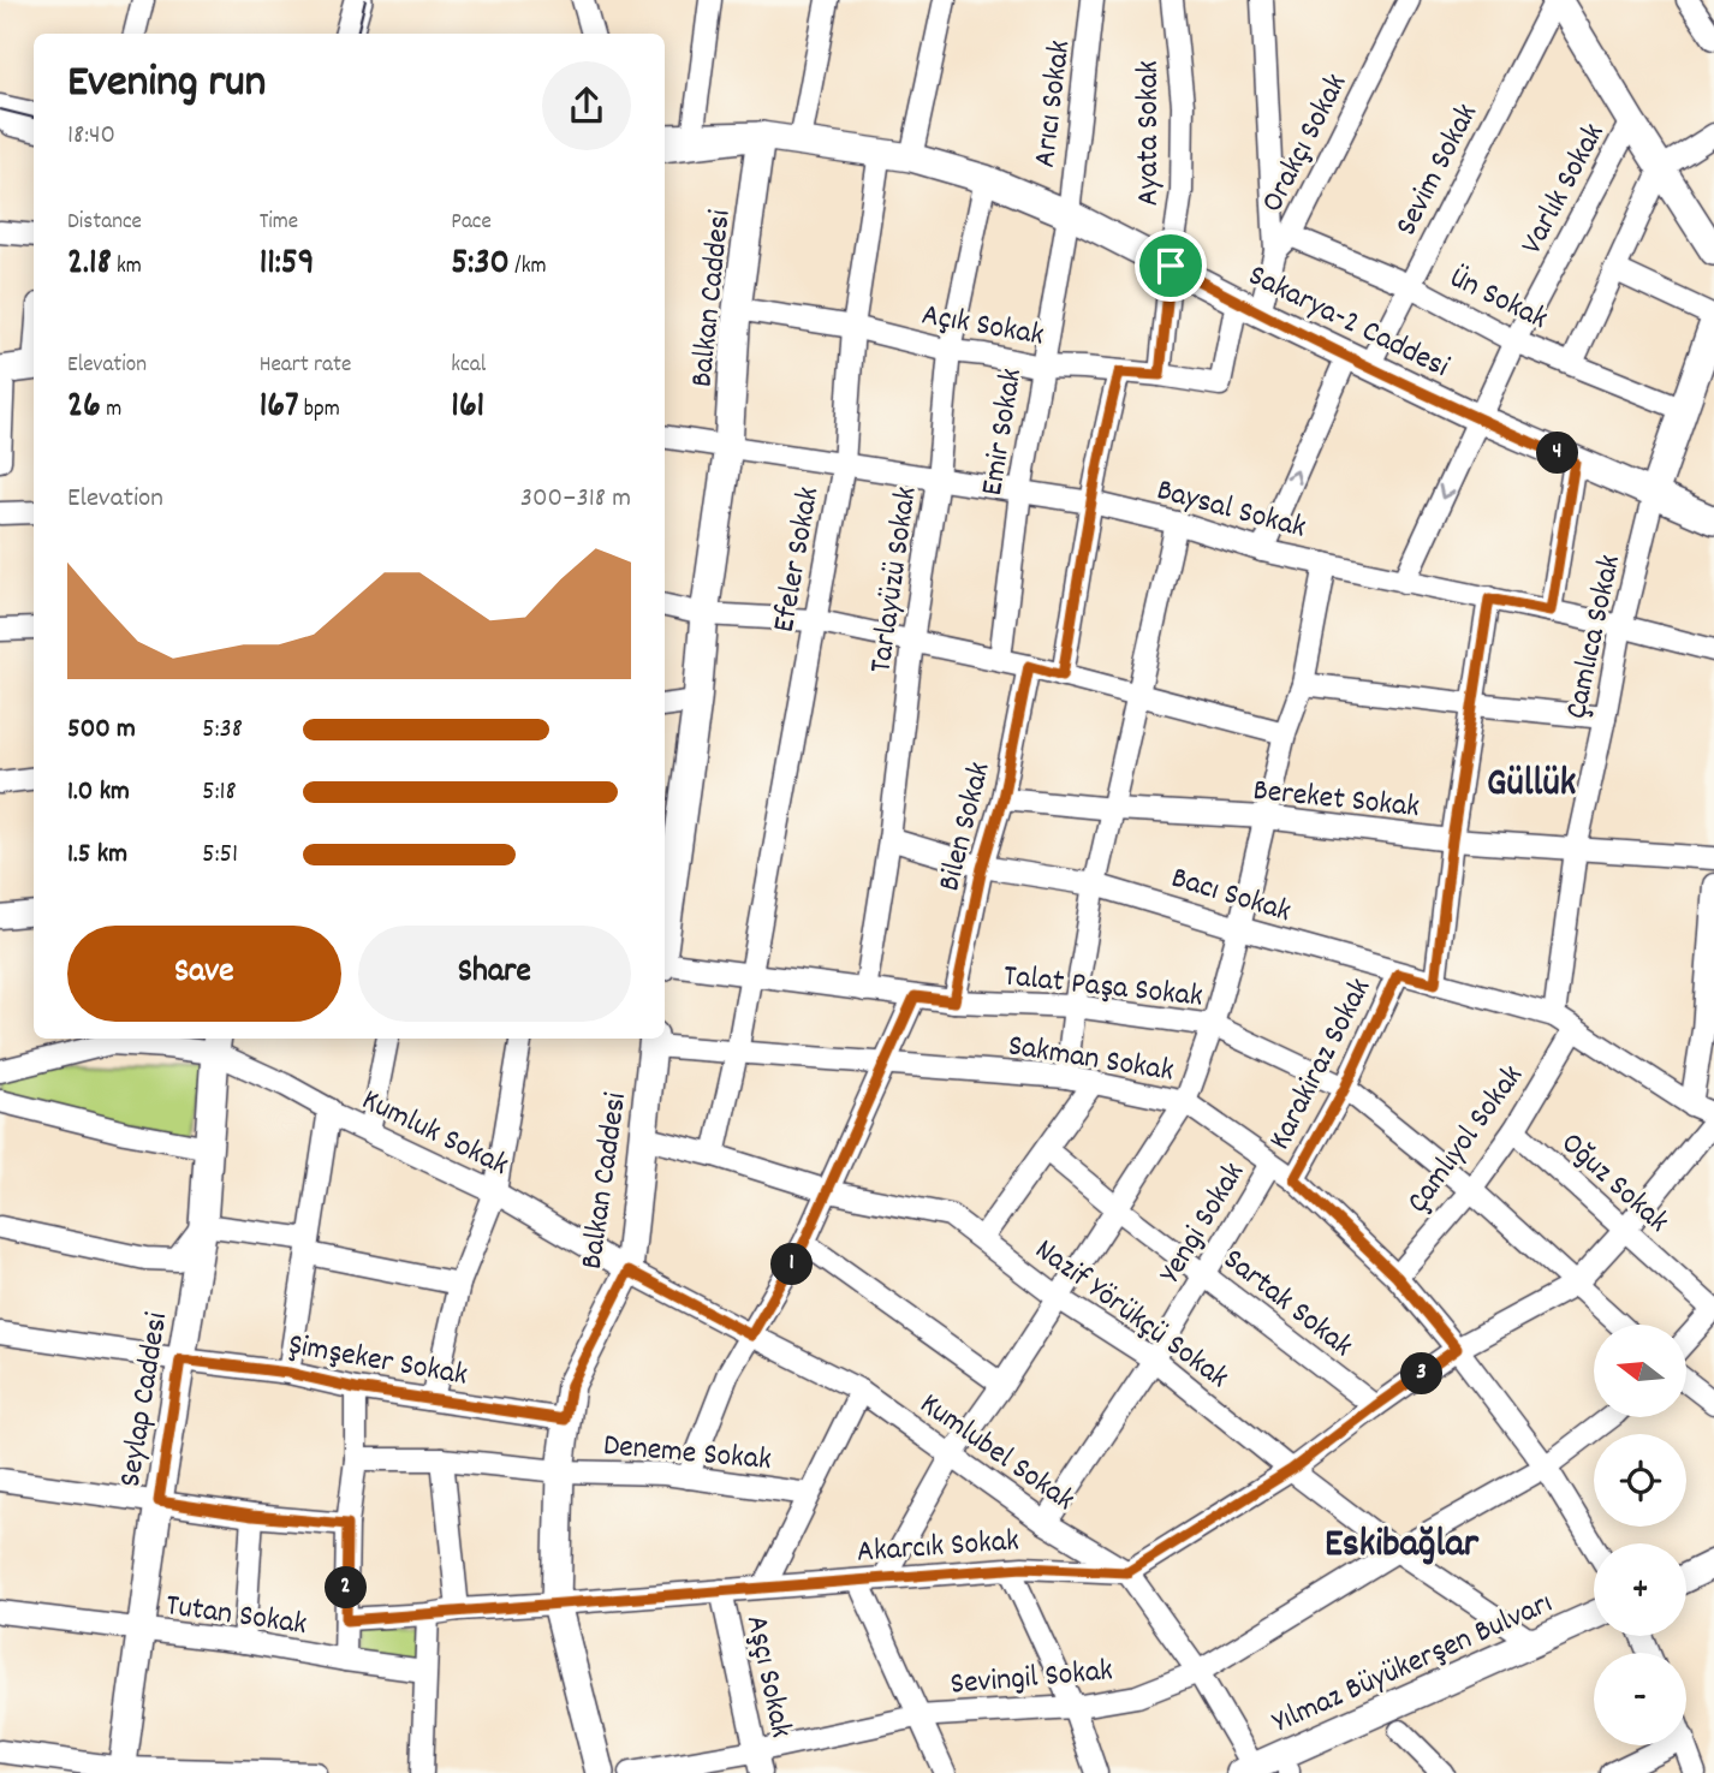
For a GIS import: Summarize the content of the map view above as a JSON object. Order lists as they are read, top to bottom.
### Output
{
  "streets": {
    "main road": [
      "Balkan Caddesi",
      "Sakarya-2 Caddesi",
      "Seylap Caddesi",
      "Yılmaz Büyükerşen Bulvarı"
    ],
    "street": [
      "Arıcı Sokak",
      "Ayata Sokak",
      "Orakçı Sokak",
      "Sevim Sokak",
      "Varlık Sokak",
      "Ün Sokak",
      "Açık Sokak",
      "Emir Sokak",
      "Baysal Sokak",
      "Efeler Sokak",
      "Tarlayüzü Sokak",
      "Çamlıca Sokak",
      "Bereket Sokak",
      "Bilen Sokak",
      "Bacı Sokak",
      "Talat Paşa Sokak",
      "Sakman Sokak",
      "Karakiraz Sokak",
      "Kumluk Sokak",
      "Çamlıyol Sokak",
      "Oğuz Sokak",
      "Yengi Sokak",
      "Sartak Sokak",
      "Nazif Yörükçü Sokak",
      "Şimşeker Sokak",
      "Deneme Sokak",
      "Kumlubel Sokak",
      "Akarcık Sokak",
      "Tutan Sokak",
      "Sevingil Sokak",
      "Aşçı Sokak"
    ]
  },
  "crossings": [
    ["Arıcı Sokak", "Sakarya-2 Caddesi"],
    ["Arıcı Sokak", "Emir Sokak"],
    ["Ayata Sokak", "Sakarya-2 Caddesi"],
    ["Ayata Sokak", "Açık Sokak"],
    ["Orakçı Sokak", "Ün Sokak"],
    ["Orakçı Sokak", "Sakarya-2 Caddesi"],
    ["Orakçı Sokak", "Açık Sokak"],
    ["Sevim Sokak", "Ün Sokak"],
    ["Sevim Sokak", "Sakarya-2 Caddesi"],
    ["Sevim Sokak", "Baysal Sokak"],
    ["Varlık Sokak", "Ün Sokak"],
    ["Varlık Sokak", "Sakarya-2 Caddesi"],
    ["Varlık Sokak", "Baysal Sokak"],
    ["Balkan Caddesi", "Sakarya-2 Caddesi"],
    ["Balkan Caddesi", "Açık Sokak"],
    ["Balkan Caddesi", "Baysal Sokak"],
    ["Balkan Caddesi", "Sakman Sokak"],
    ["Balkan Caddesi", "Kumluk Sokak"],
    ["Balkan Caddesi", "Nazif Yörükçü Sokak"],
    ["Balkan Caddesi", "Şimşeker Sokak"],
    ["Balkan Caddesi", "Deneme Sokak"],
    ["Balkan Caddesi", "Kumlubel Sokak"],
    ["Balkan Caddesi", "Akarcık Sokak"],
    ["Sakarya-2 Caddesi", "Emir Sokak"],
    ["Sakarya-2 Caddesi", "Efeler Sokak"],
    ["Sakarya-2 Caddesi", "Tarlayüzü Sokak"],
    ["Sakarya-2 Caddesi", "Çamlıca Sokak"],
    ["Açık Sokak", "Emir Sokak"],
    ["Açık Sokak", "Efeler Sokak"],
    ["Açık Sokak", "Tarlayüzü Sokak"],
    ["Emir Sokak", "Baysal Sokak"],
    ["Baysal Sokak", "Efeler Sokak"],
    ["Baysal Sokak", "Tarlayüzü Sokak"],
    ["Baysal Sokak", "Çamlıca Sokak"],
    ["Efeler Sokak", "Talat Paşa Sokak"],
    ["Efeler Sokak", "Sakman Sokak"],
    ["Efeler Sokak", "Nazif Yörükçü Sokak"],
    ["Tarlayüzü Sokak", "Bacı Sokak"],
    ["Tarlayüzü Sokak", "Talat Paşa Sokak"],
    ["Çamlıca Sokak", "Bereket Sokak"],
    ["Çamlıca Sokak", "Bacı Sokak"],
    ["Bereket Sokak", "Bilen Sokak"],
    ["Bilen Sokak", "Bacı Sokak"],
    ["Bilen Sokak", "Talat Paşa Sokak"],
    ["Bacı Sokak", "Karakiraz Sokak"],
    ["Talat Paşa Sokak", "Karakiraz Sokak"],
    ["Talat Paşa Sokak", "Çamlıyol Sokak"],
    ["Sakman Sokak", "Karakiraz Sokak"],
    ["Sakman Sokak", "Çamlıyol Sokak"],
    ["Sakman Sokak", "Yengi Sokak"],
    ["Sakman Sokak", "Sevingil Sokak"],
    ["Kumluk Sokak", "Seylap Caddesi"],
    ["Kumluk Sokak", "Kumlubel Sokak"],
    ["Çamlıyol Sokak", "Oğuz Sokak"],
    ["Yengi Sokak", "Sartak Sokak"],
    ["Yengi Sokak", "Nazif Yörükçü Sokak"],
    ["Yengi Sokak", "Kumlubel Sokak"],
    ["Nazif Yörükçü Sokak", "Yılmaz Büyükerşen Bulvarı"],
    ["Nazif Yörükçü Sokak", "Sevingil Sokak"],
    ["Şimşeker Sokak", "Seylap Caddesi"],
    ["Seylap Caddesi", "Tutan Sokak"],
    ["Kumlubel Sokak", "Akarcık Sokak"],
    ["Kumlubel Sokak", "Yılmaz Büyükerşen Bulvarı"],
    ["Kumlubel Sokak", "Sevingil Sokak"],
    ["Akarcık Sokak", "Aşçı Sokak"],
    ["Sevingil Sokak", "Aşçı Sokak"]
  ],
  "districts": ["Güllük", "Eskibağlar"],
  "north": "left",
  "page": {
    "heading": ["Evening run", "18:40"],
    "stats": [
      ["Distance", "2.18 km"],
      ["Time", "11:59"],
      ["Pace", "5:30 /km"],
      ["Elevation", "26 m"],
      ["Heart rate", "167 bpm"],
      ["kcal", "161"]
    ],
    "pins": [
      "4",
      "1",
      "3",
      "2"
    ],
    "chart": ["Elevation", "300–318 m"],
    "list": [
      {
        "name": "500 m",
        "note": "5:38"
      },
      {
        "name": "1.0 km",
        "note": "5:18"
      },
      {
        "name": "1.5 km",
        "note": "5:51"
      }
    ],
    "buttons": ["Save", "Share"],
    "map_buttons": ["+", "−"]
  }
}
